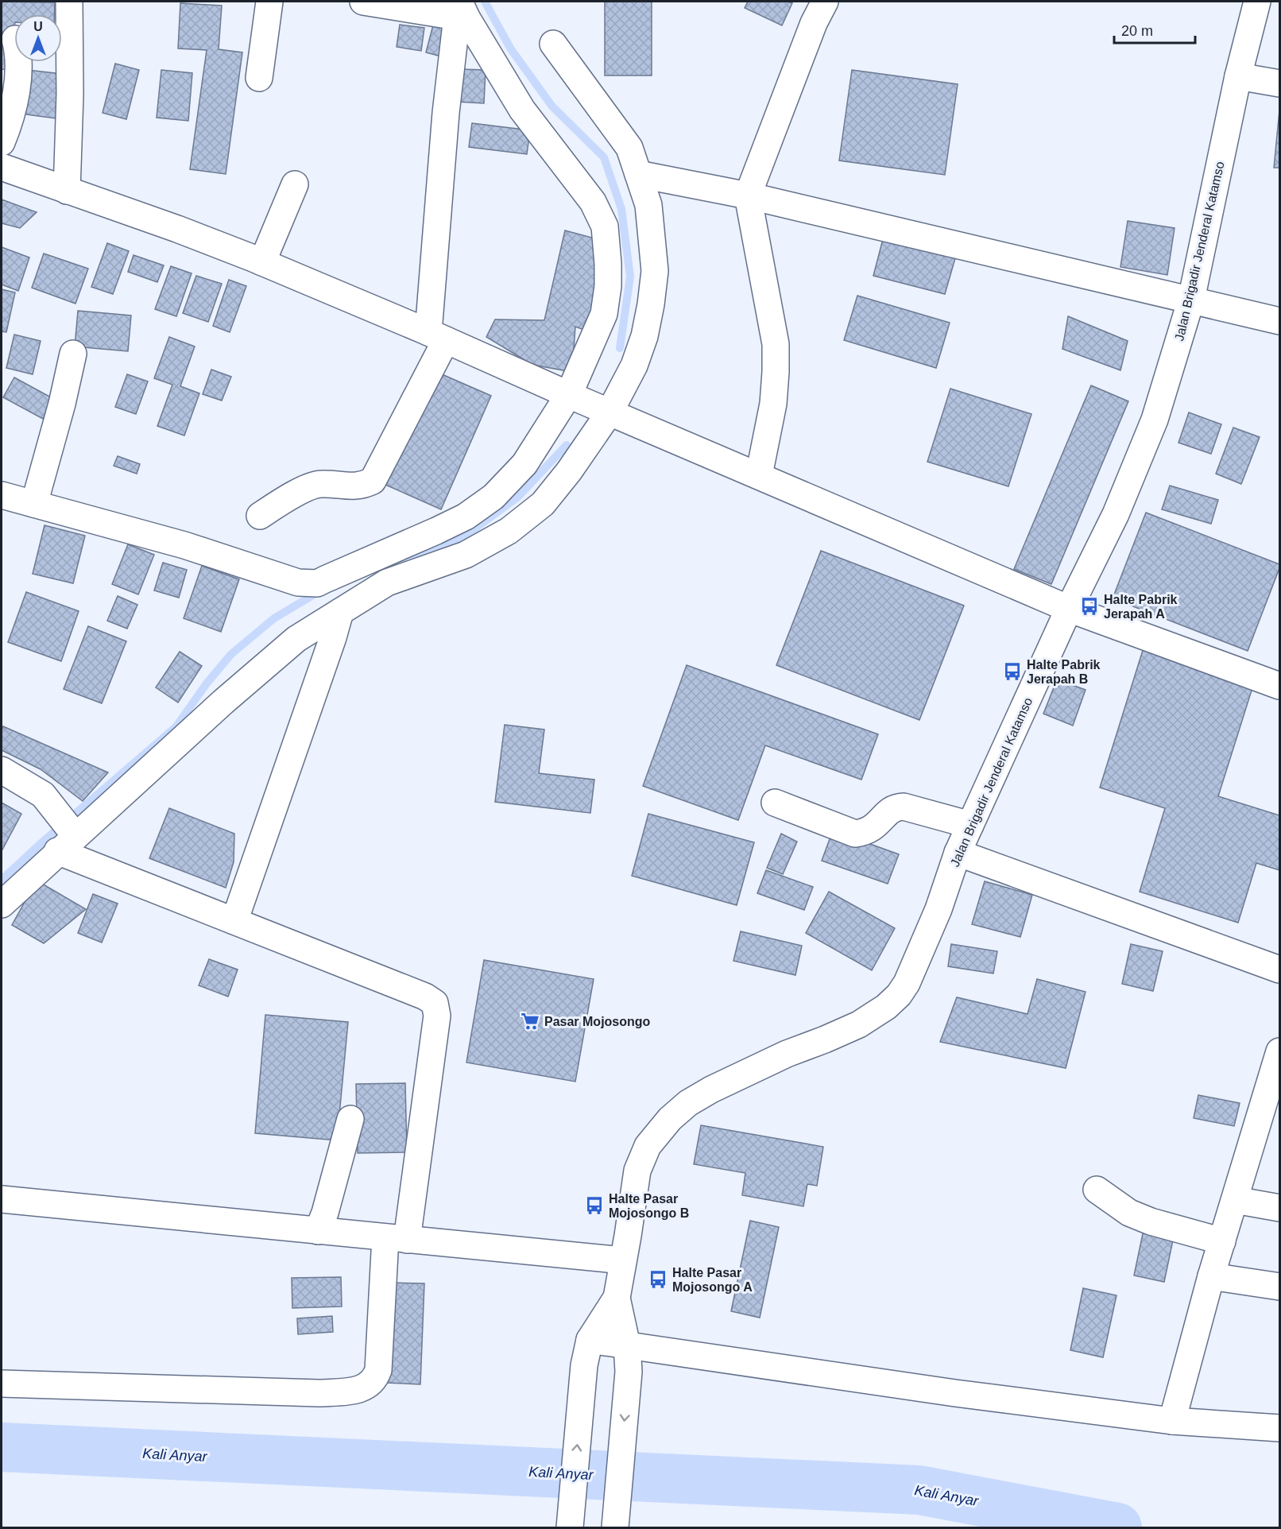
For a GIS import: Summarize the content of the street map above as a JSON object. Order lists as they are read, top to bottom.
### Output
{
  "streets": {
    "street": ["Jalan Brigadir Jenderal Katamso"]
  },
  "water": ["Kali Anyar"],
  "places": {
    "bus stop": [
      "Halte Pabrik Jerapah A",
      "Halte Pabrik Jerapah B",
      "Halte Pasar Mojosongo B",
      "Halte Pasar Mojosongo A"
    ],
    "supermarket": ["Pasar Mojosongo"]
  },
  "scale_bar": "20 m",
  "north": "top"
}
